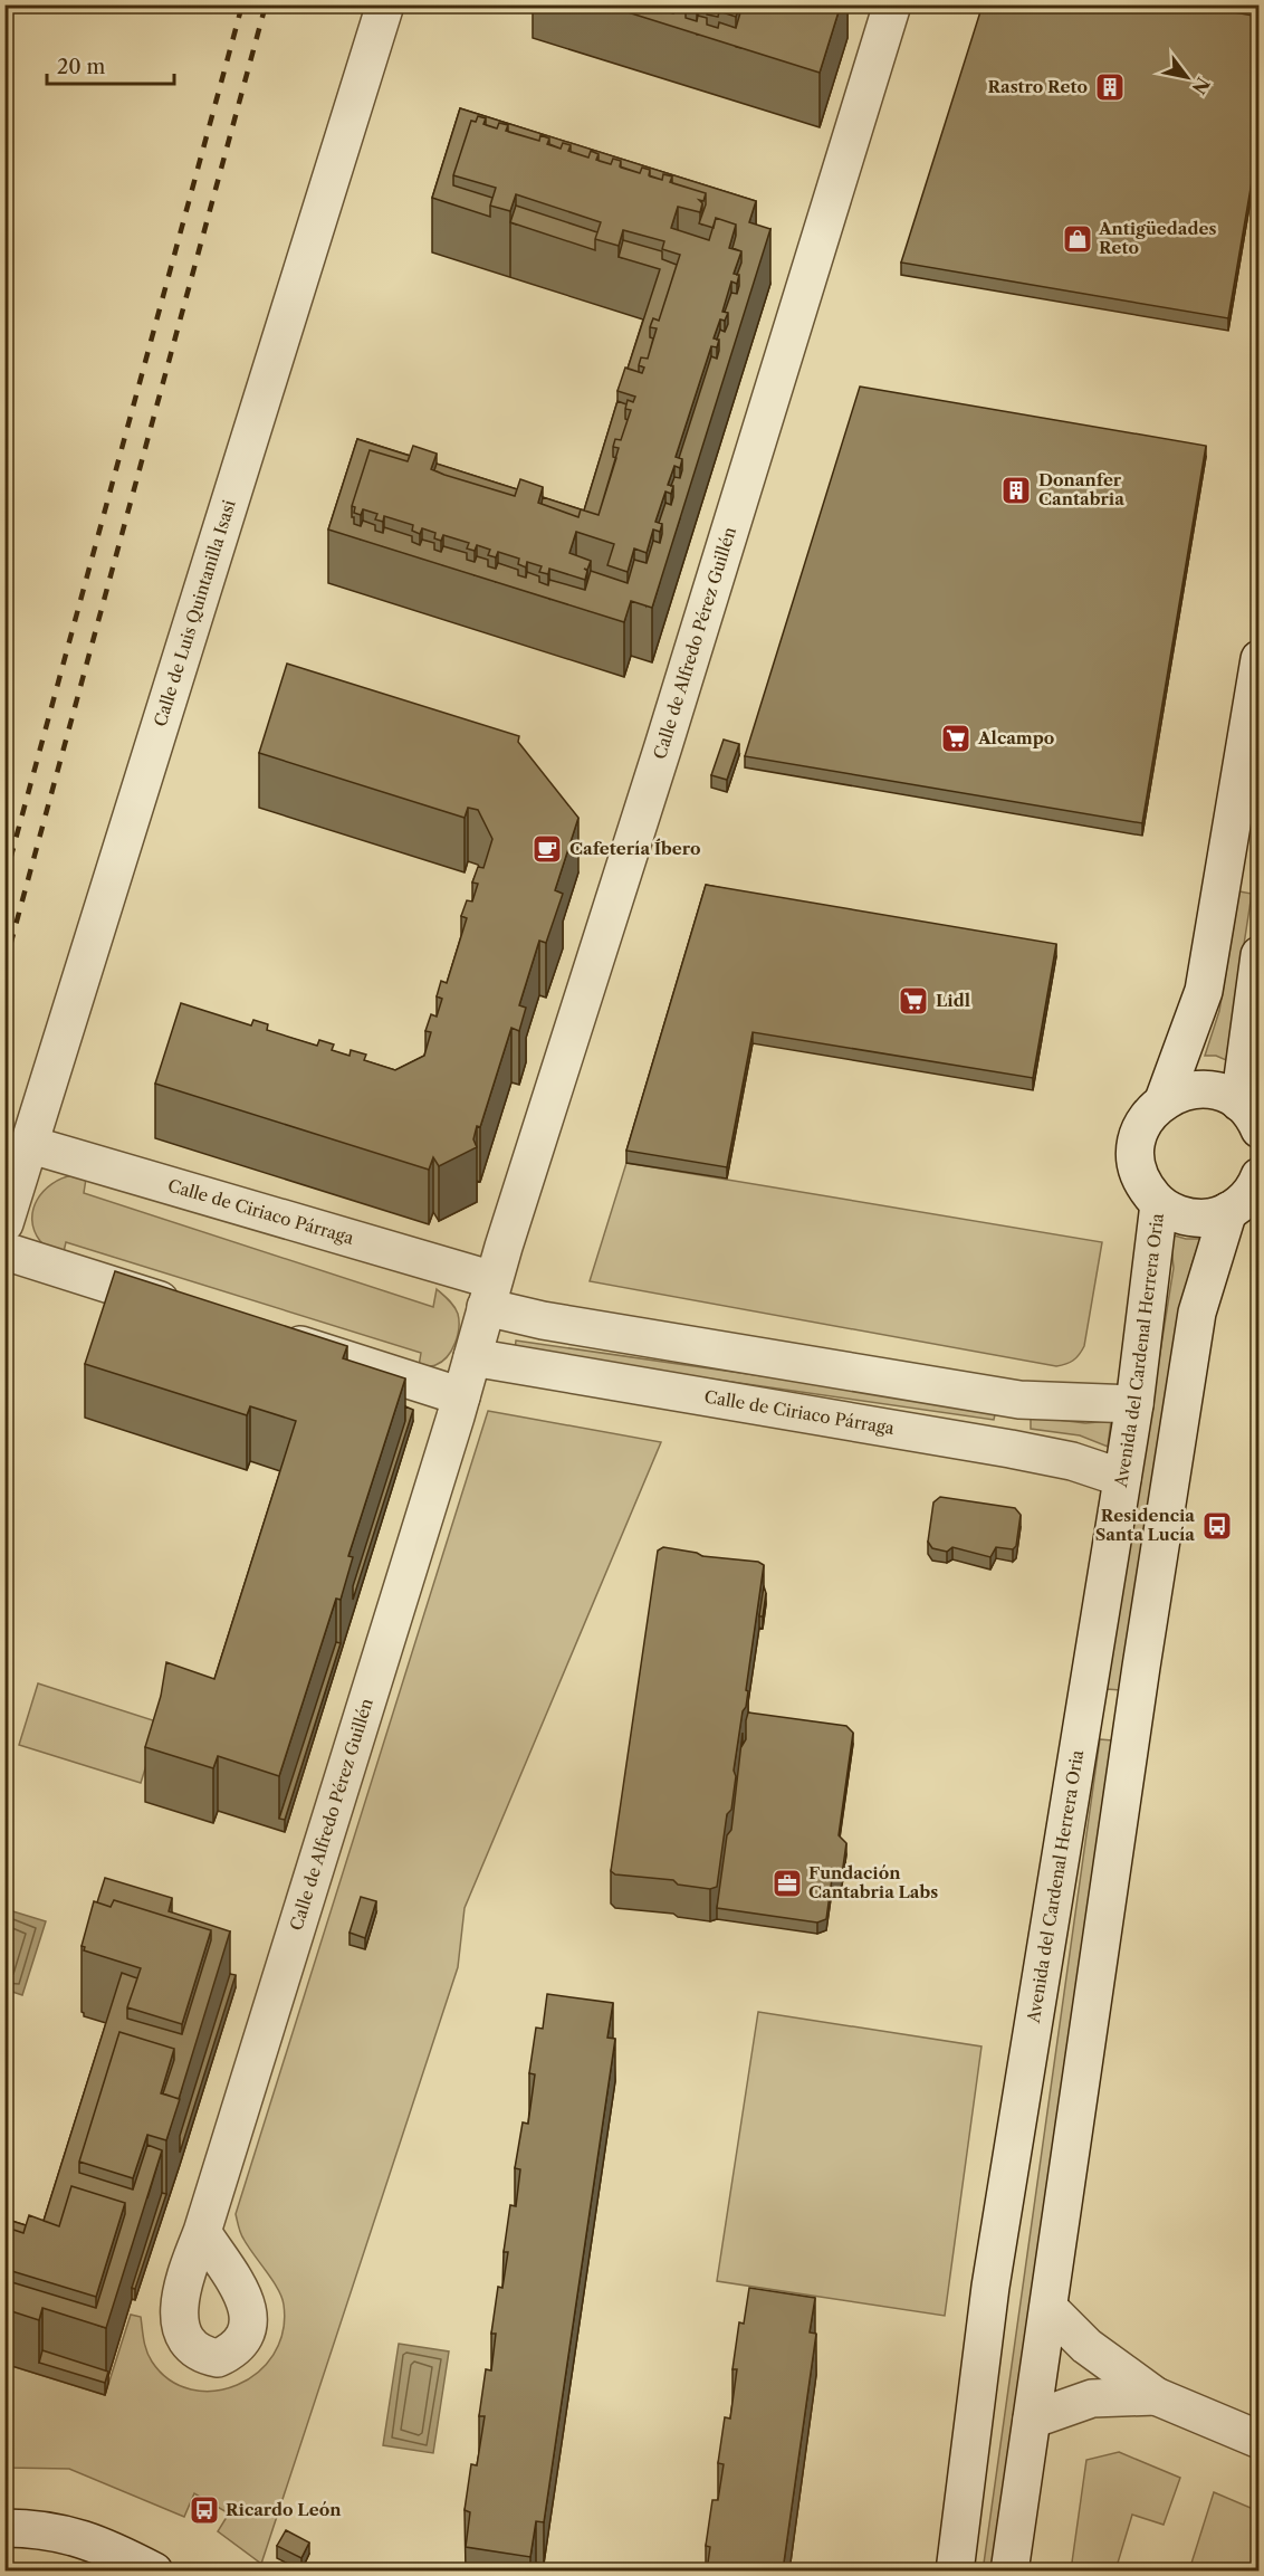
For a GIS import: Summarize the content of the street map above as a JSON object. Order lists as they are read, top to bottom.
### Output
{
  "streets": {
    "street": [
      "Calle de Luis Quintanilla Isasi",
      "Calle de Alfredo Pérez Guillén",
      "Calle de Ciriaco Párraga",
      "Avenida del Cardenal Herrera Oria"
    ]
  },
  "crossings": [
    ["Calle de Luis Quintanilla Isasi", "Calle de Ciriaco Párraga"],
    ["Calle de Alfredo Pérez Guillén", "Calle de Ciriaco Párraga"],
    ["Calle de Ciriaco Párraga", "Avenida del Cardenal Herrera Oria"]
  ],
  "places": {
    "building": ["Rastro Reto", "Donanfer Cantabria"],
    "shop": ["Antigüedades Reto"],
    "supermarket": ["Alcampo", "Lidl"],
    "cafe": ["Cafetería Íbero"],
    "bus stop": ["Residencia Santa Lucía", "Ricardo León"],
    "office": ["Fundación Cantabria Labs"]
  },
  "scale_bar": "20 m",
  "north": "bottom right"
}
